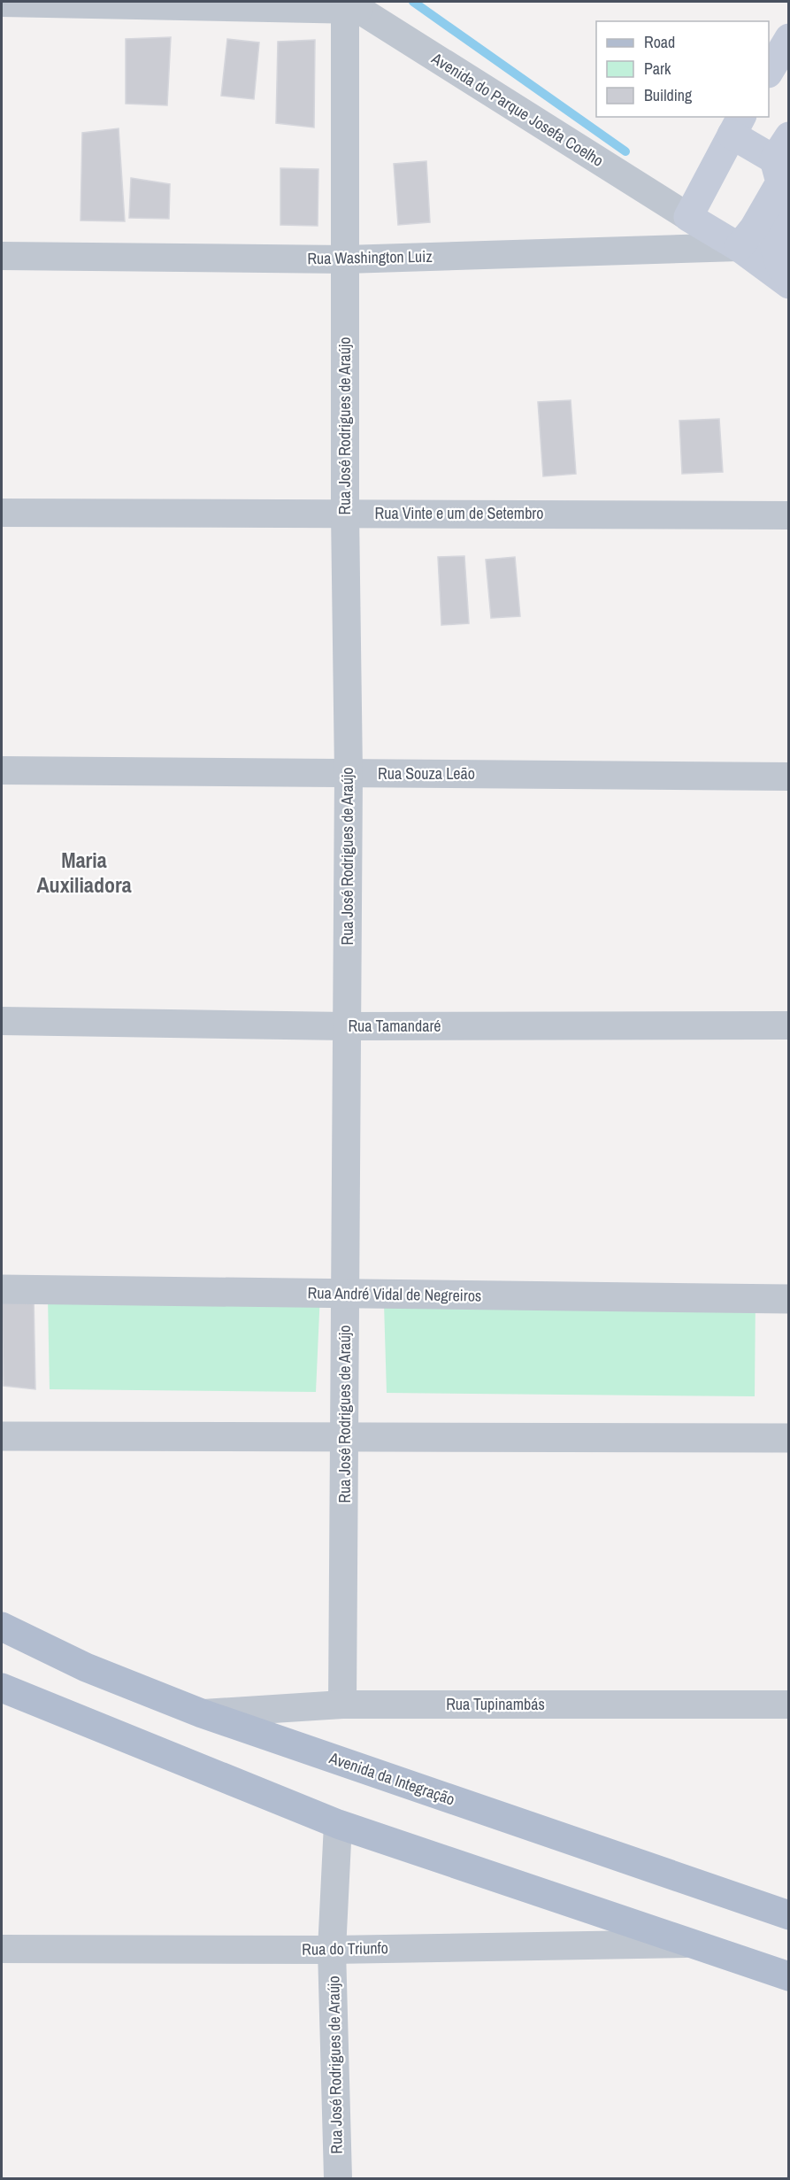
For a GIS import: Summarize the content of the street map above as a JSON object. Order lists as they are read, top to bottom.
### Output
{
  "streets": {
    "main road": ["Avenida da Integração"],
    "street": [
      "Avenida do Parque Josefa Coelho",
      "Rua Washington Luiz",
      "Rua José Rodrigues de Araújo",
      "Rua Vinte e um de Setembro",
      "Rua Souza Leão",
      "Rua Tamandaré",
      "Rua André Vidal de Negreiros",
      "Rua Tupinambás",
      "Rua do Triunfo"
    ]
  },
  "crossings": [
    ["Avenida do Parque Josefa Coelho", "Rua José Rodrigues de Araújo"],
    ["Rua Washington Luiz", "Rua José Rodrigues de Araújo"],
    ["Rua José Rodrigues de Araújo", "Rua Vinte e um de Setembro"],
    ["Rua José Rodrigues de Araújo", "Rua Souza Leão"],
    ["Rua José Rodrigues de Araújo", "Rua Tamandaré"],
    ["Rua José Rodrigues de Araújo", "Rua André Vidal de Negreiros"],
    ["Rua José Rodrigues de Araújo", "Rua Tupinambás"],
    ["Rua José Rodrigues de Araújo", "Rua do Triunfo"],
    ["Rua Tupinambás", "Avenida da Integração"]
  ],
  "districts": ["Maria Auxiliadora"],
  "legend": ["Road", "Park", "Building"]
}
